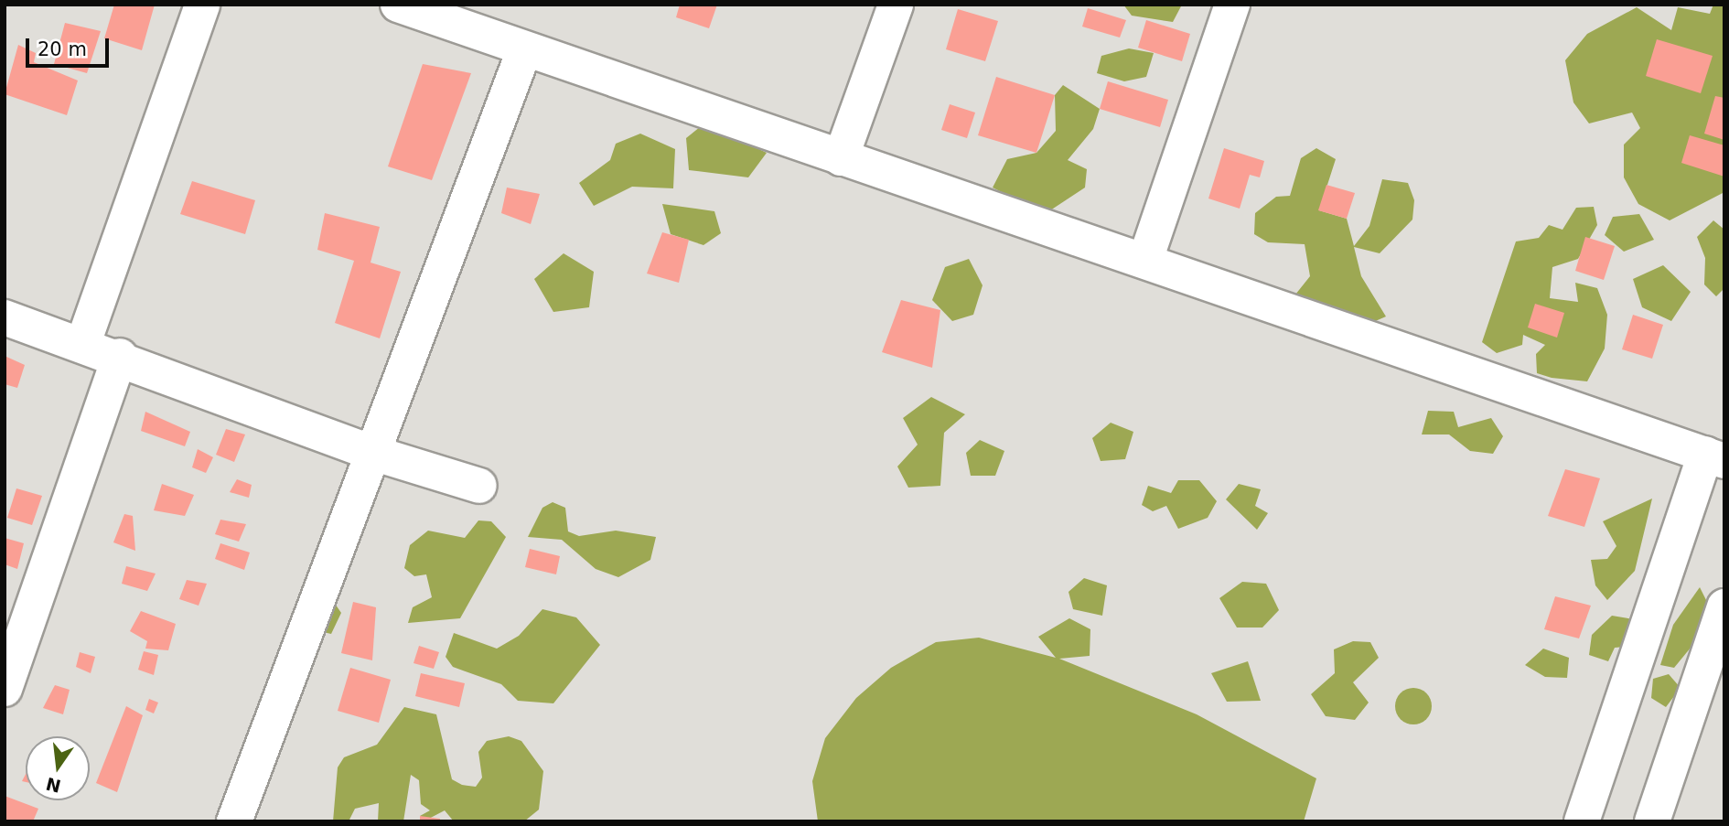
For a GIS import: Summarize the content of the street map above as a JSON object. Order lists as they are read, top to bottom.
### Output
{
  "scale_bar": "20 m",
  "north": "bottom"
}
